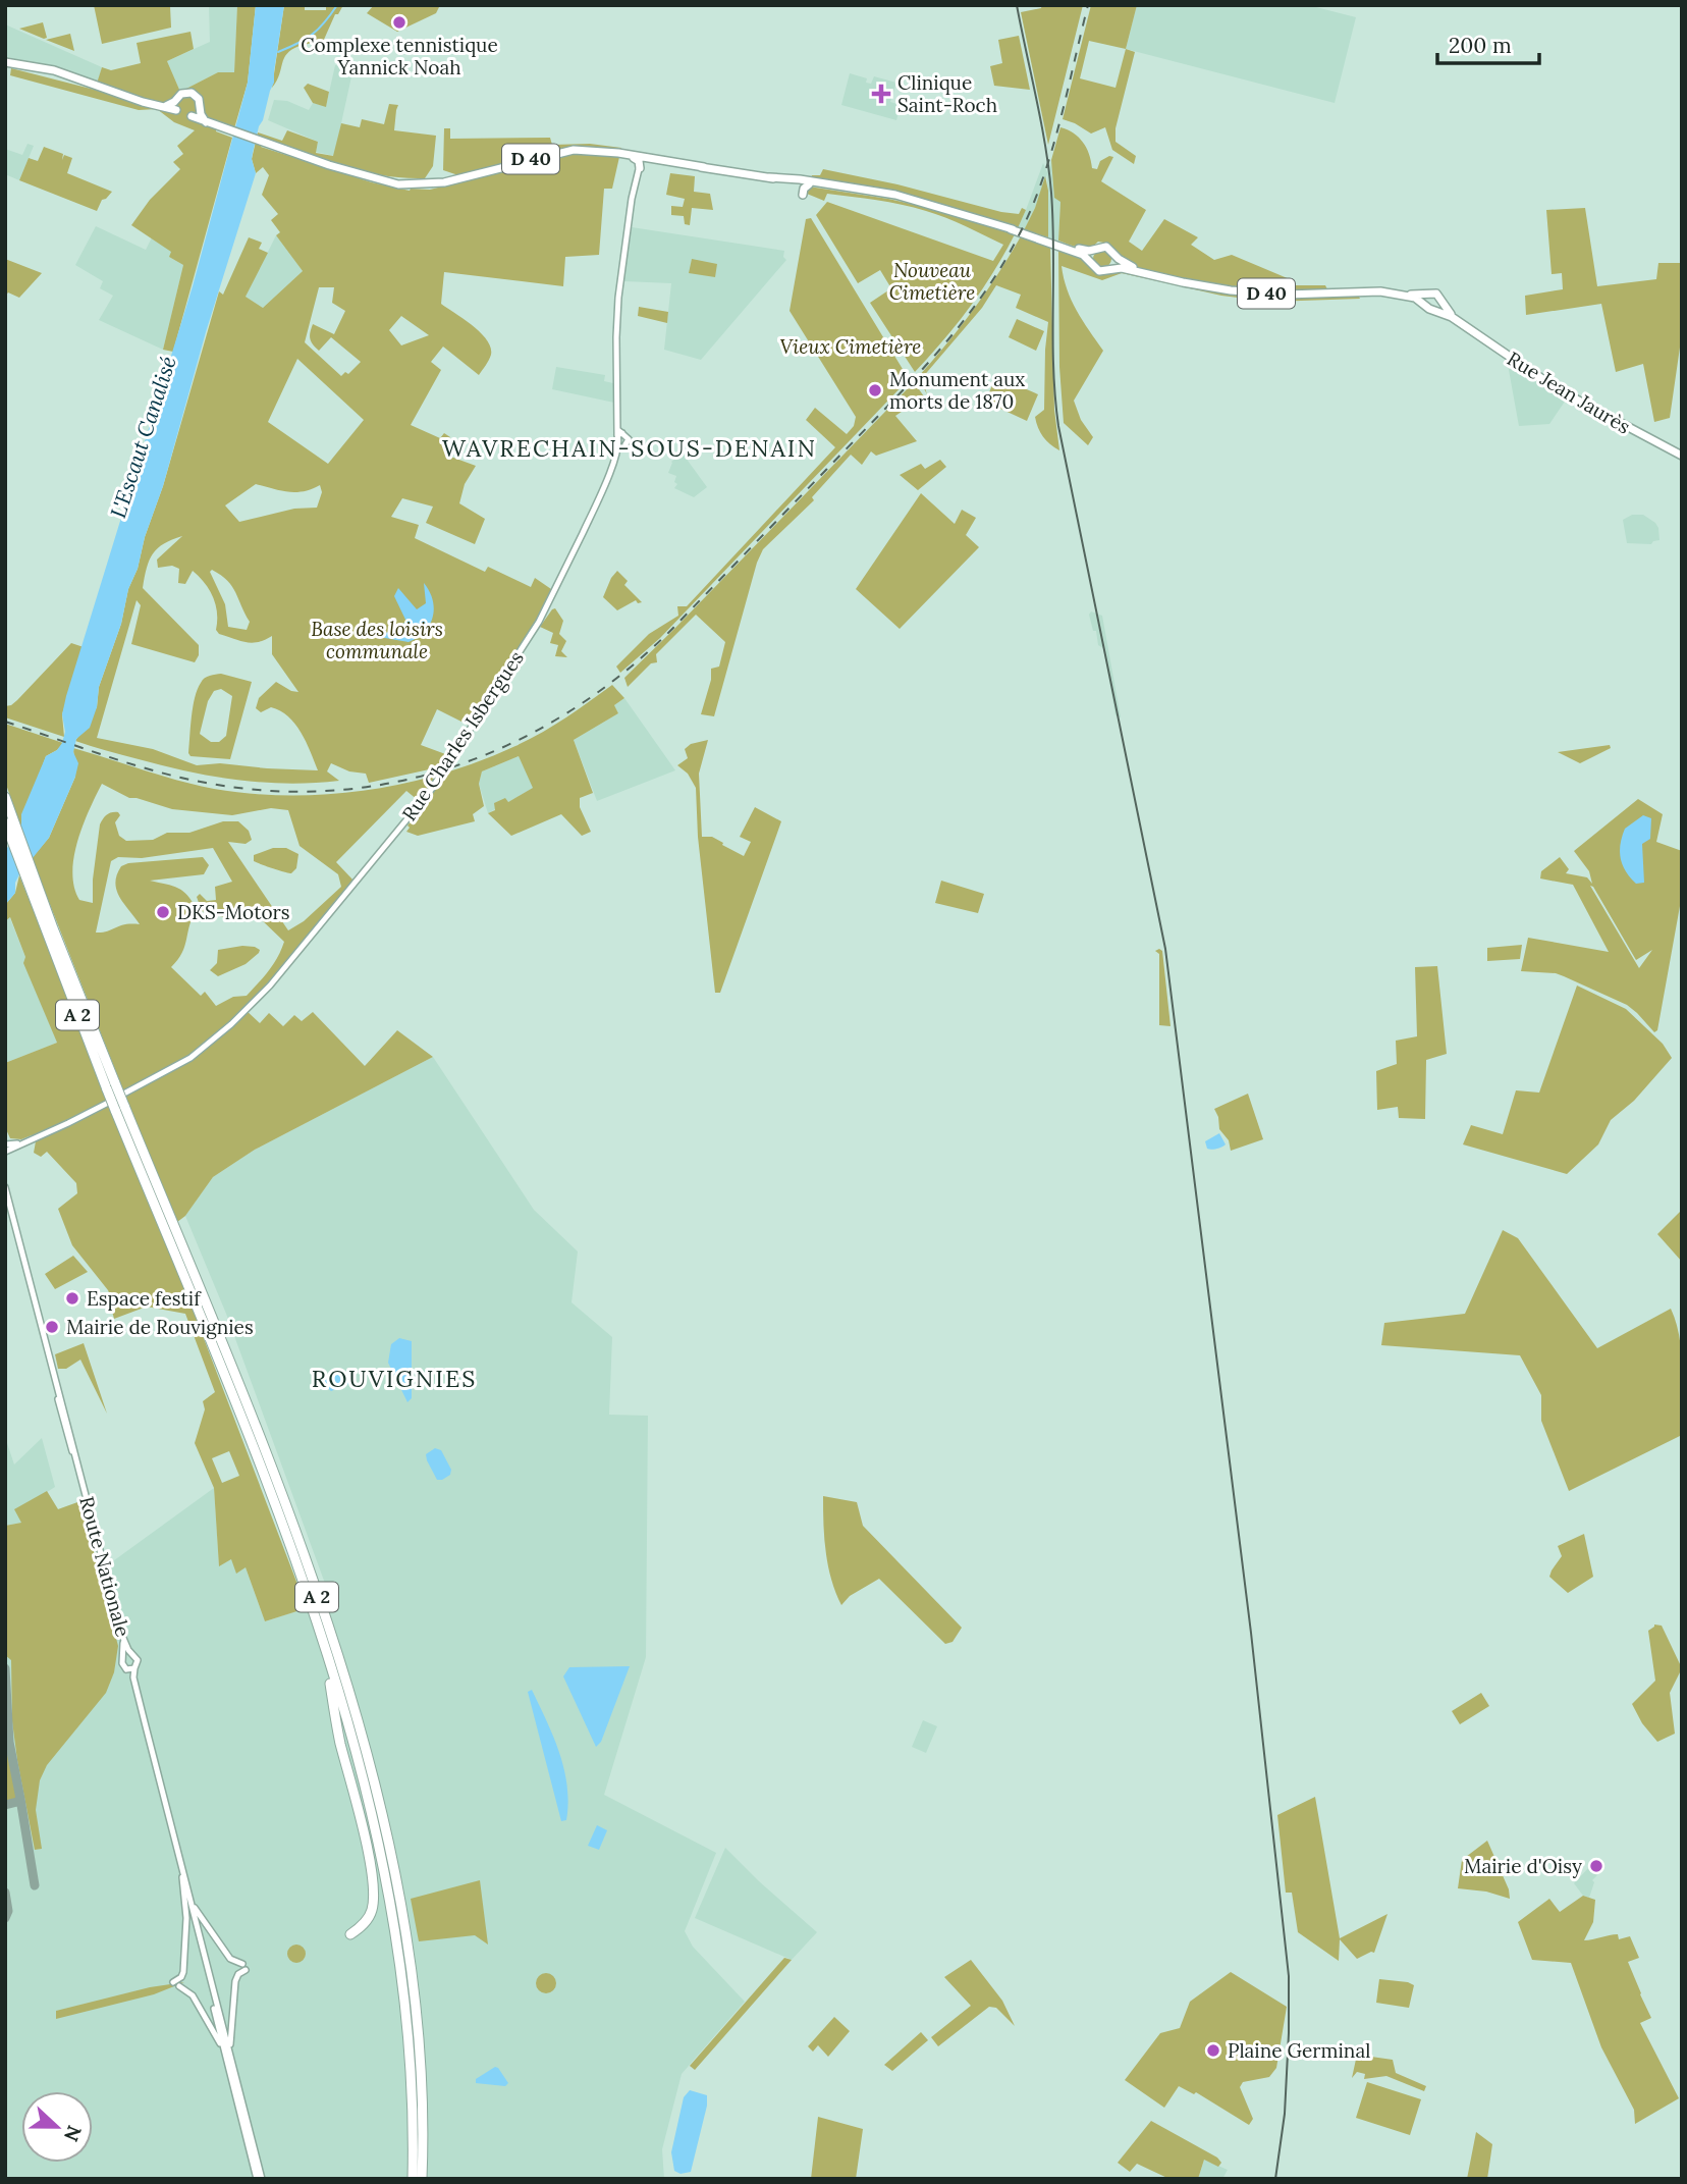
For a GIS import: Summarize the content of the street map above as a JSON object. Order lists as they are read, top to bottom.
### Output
{
  "streets": {
    "highway": ["A 2"],
    "main road": [
      "D 40",
      "Rue Jean Jaurès",
      "Rue Charles Isbergues",
      "Route Nationale"
    ]
  },
  "crossings": [
    ["D 40", "Rue Jean Jaurès"],
    ["D 40", "Rue Charles Isbergues"]
  ],
  "districts": ["WAVRECHAIN-SOUS-DENAIN", "ROUVIGNIES"],
  "water": ["L'Escaut Canalisé"],
  "parks": ["Nouveau Cimetière", "Vieux Cimetière", "Base des loisirs communale"],
  "places": {
    "other": [
      "Complexe tennistique Yannick Noah",
      "Monument aux morts de 1870",
      "DKS-Motors",
      "Espace festif",
      "Mairie de Rouvignies",
      "Mairie d'Oisy",
      "Plaine Germinal"
    ],
    "health": ["Clinique Saint-Roch"]
  },
  "scale_bar": "200 m",
  "north": "right"
}
